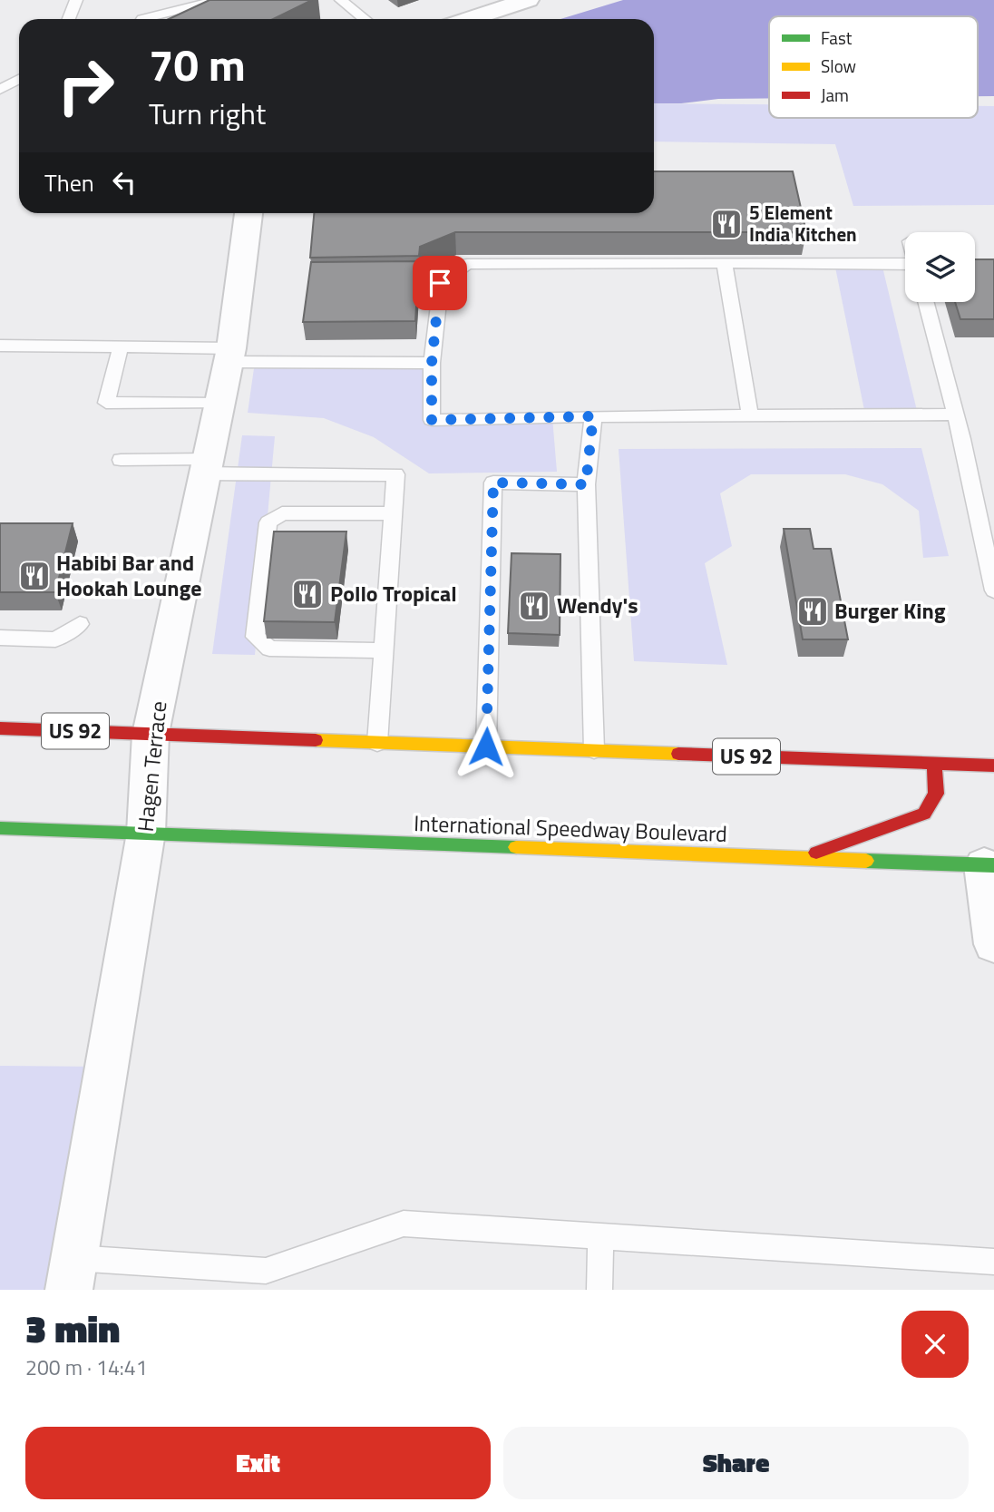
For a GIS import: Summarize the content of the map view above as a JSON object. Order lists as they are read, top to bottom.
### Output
{
  "streets": {
    "main road": ["US 92", "International Speedway Boulevard"],
    "street": ["Hagen Terrace"]
  },
  "crossings": [
    ["US 92", "Hagen Terrace"],
    ["Hagen Terrace", "International Speedway Boulevard"]
  ],
  "places": {
    "restaurant": [
      "5 Element India Kitchen",
      "Habibi Bar and Hookah Lounge",
      "Pollo Tropical",
      "Wendy's",
      "Burger King"
    ]
  },
  "legend": ["Fast", "Slow", "Jam"],
  "page": {
    "turn": ["70 m", "Turn right"],
    "then": "Then",
    "heading": ["3 min", "200 m · 14:41"],
    "buttons": ["Exit", "Share"]
  }
}
